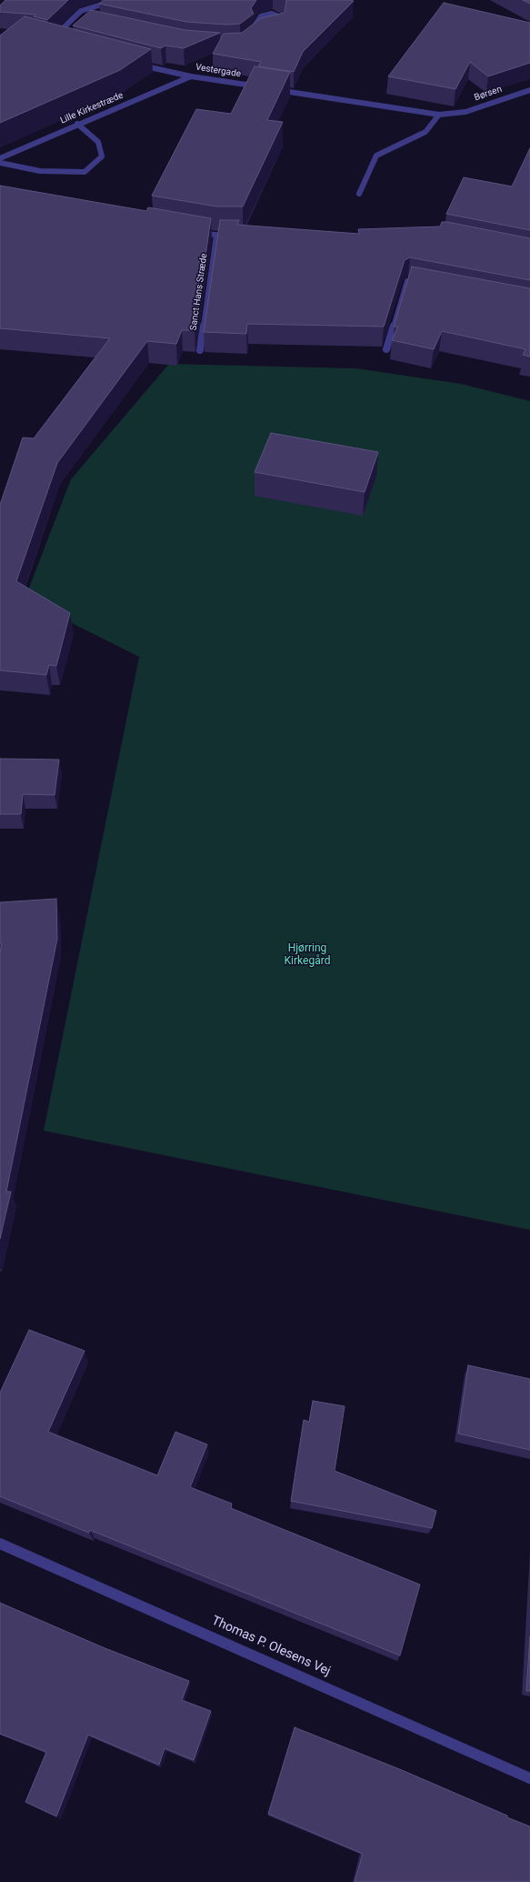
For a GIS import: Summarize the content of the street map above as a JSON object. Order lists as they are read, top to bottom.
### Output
{
  "streets": {
    "street": [
      "Vestergade",
      "Børsen",
      "Lille Kirkestræde",
      "Sanct Hans Stræde",
      "Thomas P. Olesens Vej"
    ]
  },
  "crossings": [
    ["Vestergade", "Børsen"],
    ["Vestergade", "Lille Kirkestræde"]
  ],
  "parks": ["Hjørring Kirkegård"]
}
